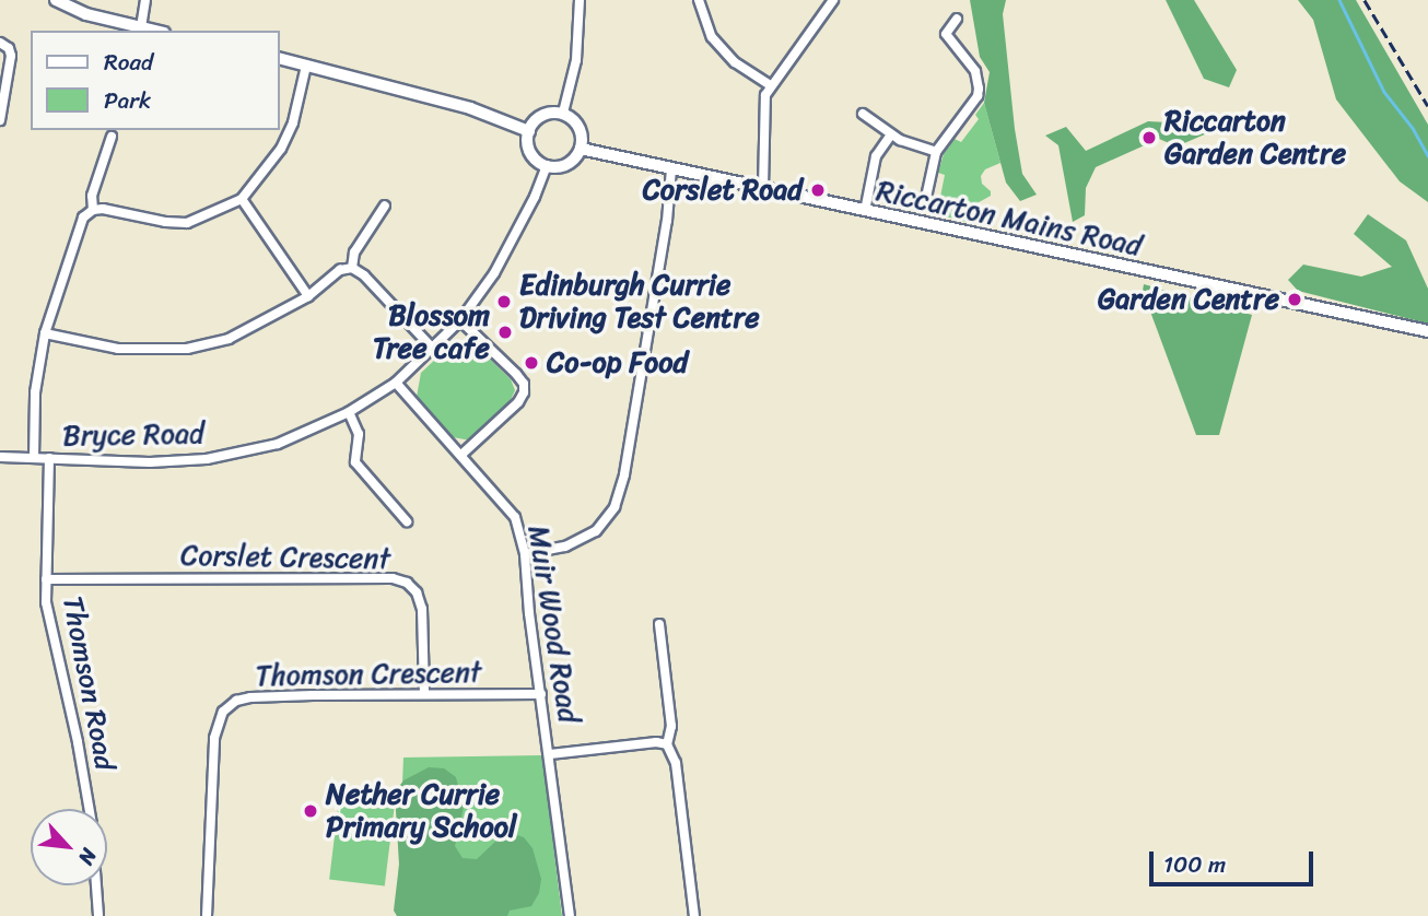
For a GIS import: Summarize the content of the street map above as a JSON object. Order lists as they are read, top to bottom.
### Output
{
  "streets": {
    "street": [
      "Riccarton Mains Road",
      "Bryce Road",
      "Corslet Crescent",
      "Muir Wood Road",
      "Thomson Crescent",
      "Thomson Road"
    ]
  },
  "crossings": [
    ["Riccarton Mains Road", "Bryce Road"],
    ["Bryce Road", "Muir Wood Road"],
    ["Bryce Road", "Thomson Road"],
    ["Corslet Crescent", "Thomson Crescent"],
    ["Corslet Crescent", "Thomson Road"],
    ["Muir Wood Road", "Thomson Crescent"]
  ],
  "places": [
    "Riccarton Garden Centre",
    "Corslet Road",
    "Garden Centre",
    "Edinburgh Currie Driving Test Centre",
    "Blossom Tree cafe",
    "Co-op Food",
    "Nether Currie Primary School"
  ],
  "legend": ["Road", "Park"],
  "scale_bar": "100 m",
  "north": "bottom right"
}
